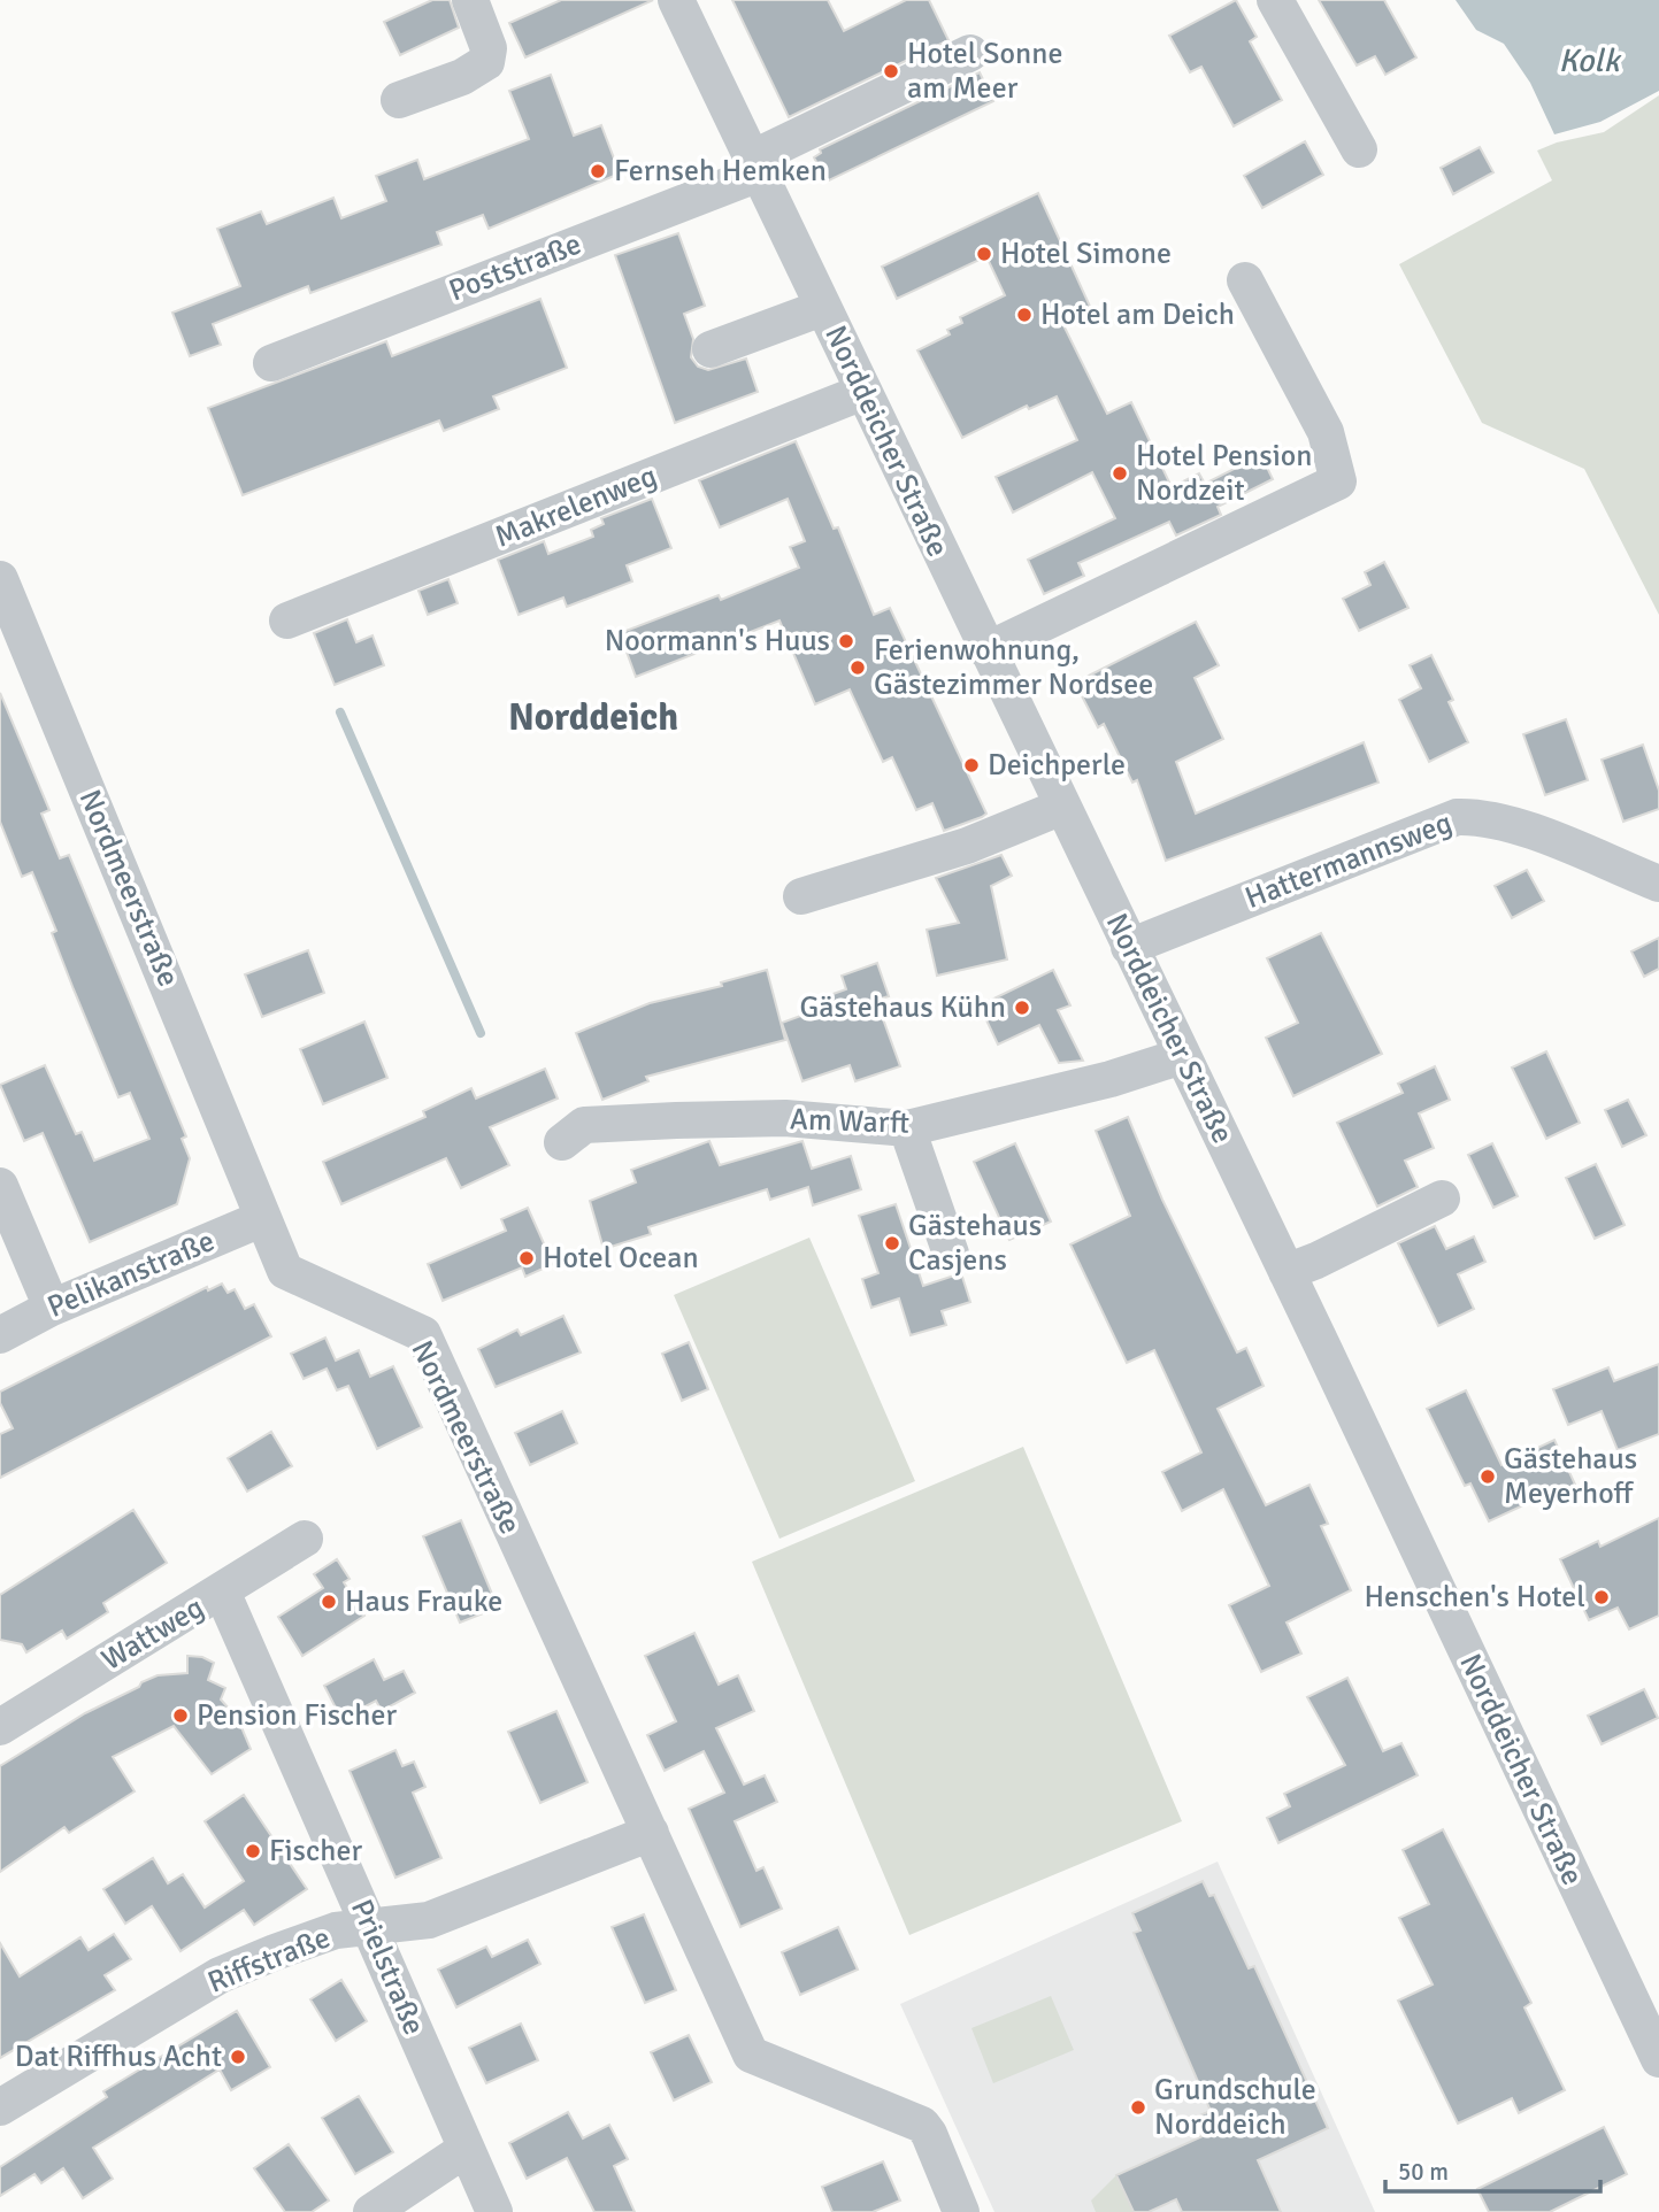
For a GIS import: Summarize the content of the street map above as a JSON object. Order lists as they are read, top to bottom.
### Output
{
  "streets": {
    "street": [
      "Poststraße",
      "Norddeicher Straße",
      "Makrelenweg",
      "Hattermannsweg",
      "Nordmeerstraße",
      "Am Warft",
      "Pelikanstraße",
      "Wattweg",
      "Riffstraße",
      "Prielstraße"
    ]
  },
  "crossings": [
    ["Poststraße", "Norddeicher Straße"],
    ["Norddeicher Straße", "Makrelenweg"],
    ["Norddeicher Straße", "Hattermannsweg"],
    ["Norddeicher Straße", "Am Warft"],
    ["Nordmeerstraße", "Pelikanstraße"],
    ["Nordmeerstraße", "Riffstraße"],
    ["Wattweg", "Prielstraße"],
    ["Riffstraße", "Prielstraße"]
  ],
  "districts": ["Norddeich"],
  "water": ["Kolk"],
  "places": [
    "Hotel Sonne am Meer",
    "Fernseh Hemken",
    "Hotel Simone",
    "Hotel am Deich",
    "Hotel Pension Nordzeit",
    "Noormann's Huus",
    "Ferienwohnung, Gästezimmer Nordsee",
    "Deichperle",
    "Gästehaus Kühn",
    "Gästehaus Casjens",
    "Hotel Ocean",
    "Gästehaus Meyerhoff",
    "Henschen's Hotel",
    "Haus Frauke",
    "Pension Fischer",
    "Fischer",
    "Dat Riffhus Acht",
    "Grundschule Norddeich"
  ],
  "scale_bar": "50 m"
}
